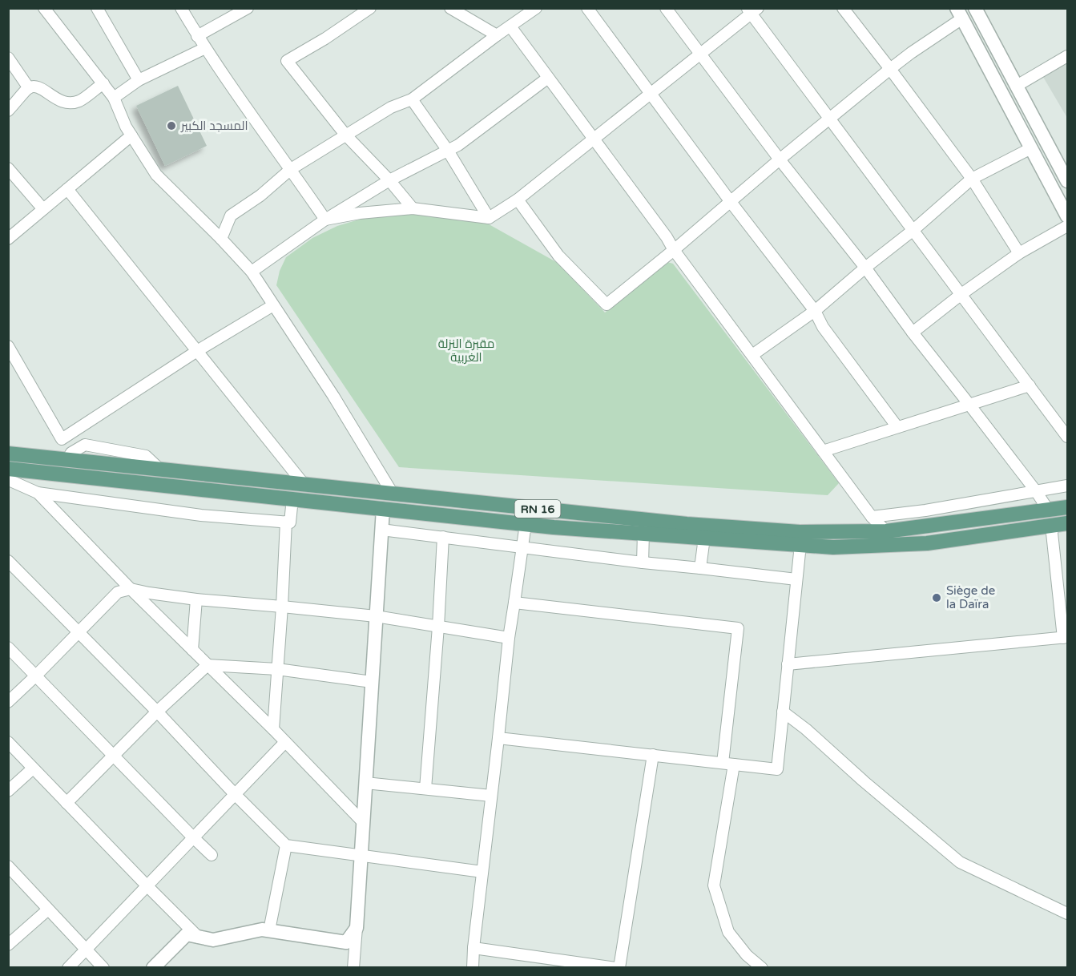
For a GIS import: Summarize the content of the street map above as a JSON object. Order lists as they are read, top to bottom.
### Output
{
  "streets": {
    "main road": ["RN 16"]
  },
  "parks": ["مقبرة النزلة الغربية"],
  "places": ["المسجد الكبير", "Siège de la Daïra"]
}
